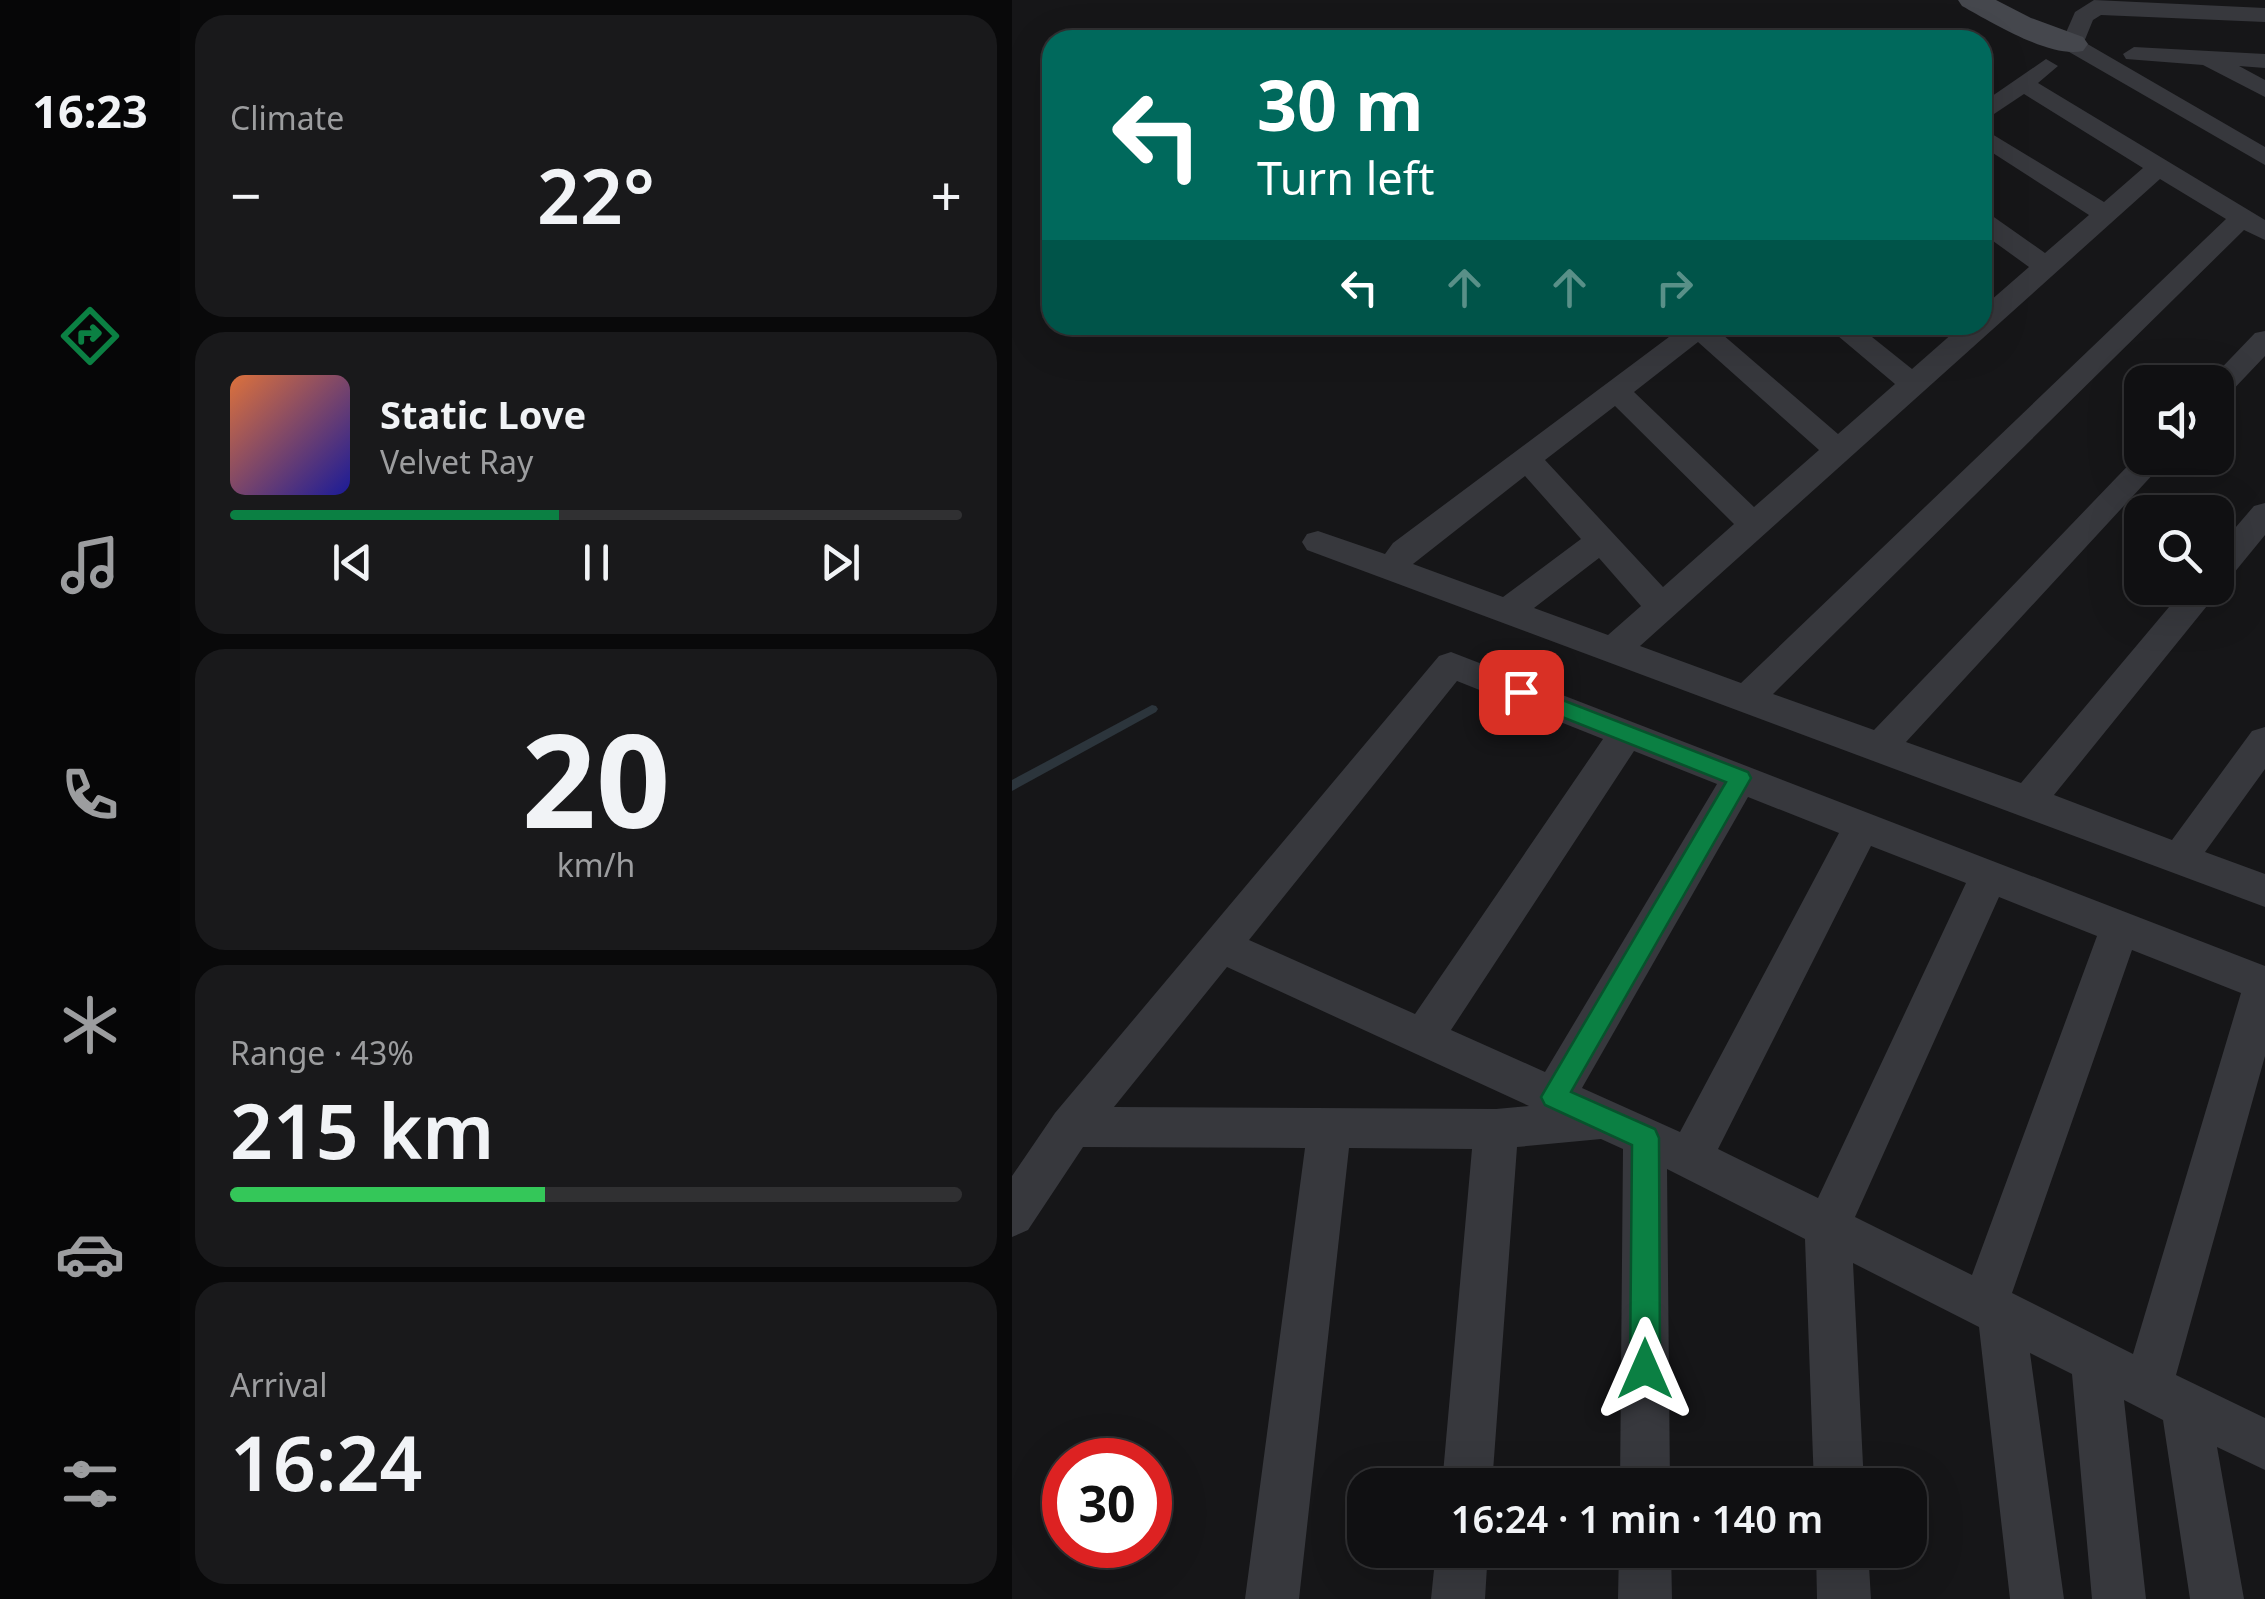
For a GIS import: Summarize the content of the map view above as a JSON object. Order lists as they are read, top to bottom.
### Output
{
  "page": {
    "tabs": "16:23",
    "tile": [
      "Climate",
      ["20", "km/h"],
      ["Range · 43%", "215 km"],
      ["Arrival", "16:24"]
    ],
    "turn": ["30 m", "Turn left"],
    "heat": ["−", "22°", "+"],
    "song": ["Static Love", "Velvet Ray"],
    "limit": "30",
    "trip": "16:24 · 1 min · 140 m"
  }
}
